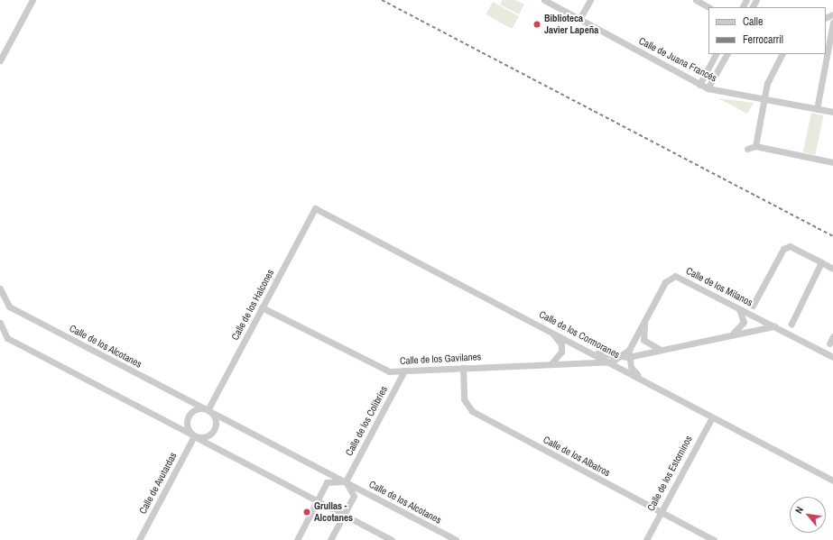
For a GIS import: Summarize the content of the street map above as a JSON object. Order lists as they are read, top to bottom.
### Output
{
  "streets": {
    "street": [
      "Calle de Juana Francés",
      "Calle de los Milanos",
      "Calle de los Halcones",
      "Calle de los Cormoranes",
      "Calle de los Alcotanes",
      "Calle de los Gavilanes",
      "Calle de los Colibríes",
      "Calle de los Albatros",
      "Calle de los Estorninos",
      "Calle de Avutardas"
    ]
  },
  "crossings": [
    ["Calle de los Milanos", "Calle de los Gavilanes"],
    ["Calle de los Halcones", "Calle de los Cormoranes"],
    ["Calle de los Halcones", "Calle de los Alcotanes"],
    ["Calle de los Halcones", "Calle de los Gavilanes"],
    ["Calle de los Halcones", "Calle de Avutardas"],
    ["Calle de los Cormoranes", "Calle de los Gavilanes"],
    ["Calle de los Cormoranes", "Calle de los Estorninos"],
    ["Calle de los Alcotanes", "Calle de los Colibríes"],
    ["Calle de los Alcotanes", "Calle de Avutardas"],
    ["Calle de los Gavilanes", "Calle de los Colibríes"],
    ["Calle de los Gavilanes", "Calle de los Albatros"],
    ["Calle de los Albatros", "Calle de los Estorninos"]
  ],
  "places": ["Biblioteca Javier Lapeña", "Grullas - Alcotanes"],
  "legend": ["Calle", "Ferrocarril"],
  "north": "top left"
}
